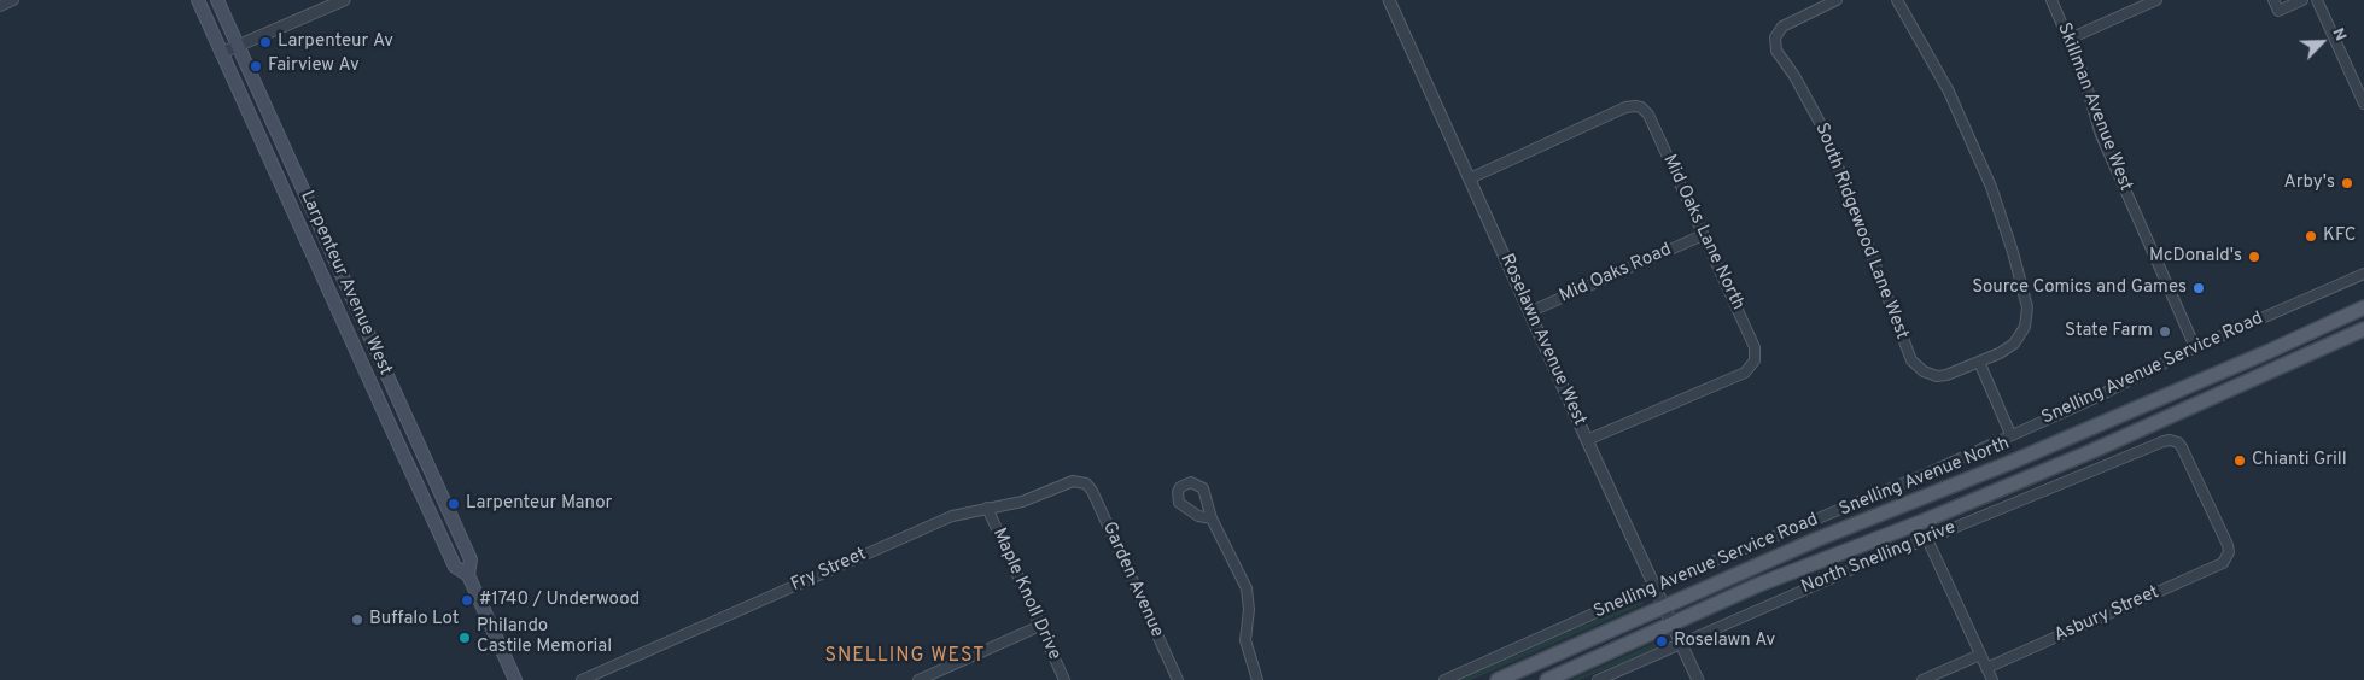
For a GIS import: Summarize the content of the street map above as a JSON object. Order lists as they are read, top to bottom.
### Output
{
  "streets": {
    "main road": ["Larpenteur Avenue West", "Snelling Avenue North"],
    "street": [
      "Skillman Avenue West",
      "South Ridgewood Lane West",
      "Mid Oaks Lane North",
      "Mid Oaks Road",
      "Roselawn Avenue West",
      "Snelling Avenue Service Road",
      "North Snelling Drive",
      "Fry Street",
      "Garden Avenue",
      "Maple Knoll Drive",
      "Asbury Street"
    ]
  },
  "crossings": [
    ["Skillman Avenue West", "Snelling Avenue Service Road"],
    ["Mid Oaks Lane North", "Mid Oaks Road"],
    ["Mid Oaks Lane North", "Roselawn Avenue West"],
    ["Mid Oaks Road", "Roselawn Avenue West"],
    ["Roselawn Avenue West", "Snelling Avenue Service Road"],
    ["Roselawn Avenue West", "Snelling Avenue North"],
    ["Roselawn Avenue West", "North Snelling Drive"],
    ["North Snelling Drive", "Asbury Street"],
    ["Fry Street", "Garden Avenue"],
    ["Fry Street", "Maple Knoll Drive"]
  ],
  "districts": ["SNELLING WEST"],
  "places": [
    "Larpenteur Av",
    "Fairview Av",
    "Arby's",
    "KFC",
    "McDonald's",
    "Source Comics and Games",
    "State Farm",
    "Chianti Grill",
    "Larpenteur Manor",
    "#1740 / Underwood",
    "Buffalo Lot",
    "Philando Castile Memorial",
    "Roselawn Av"
  ],
  "north": "top right"
}
